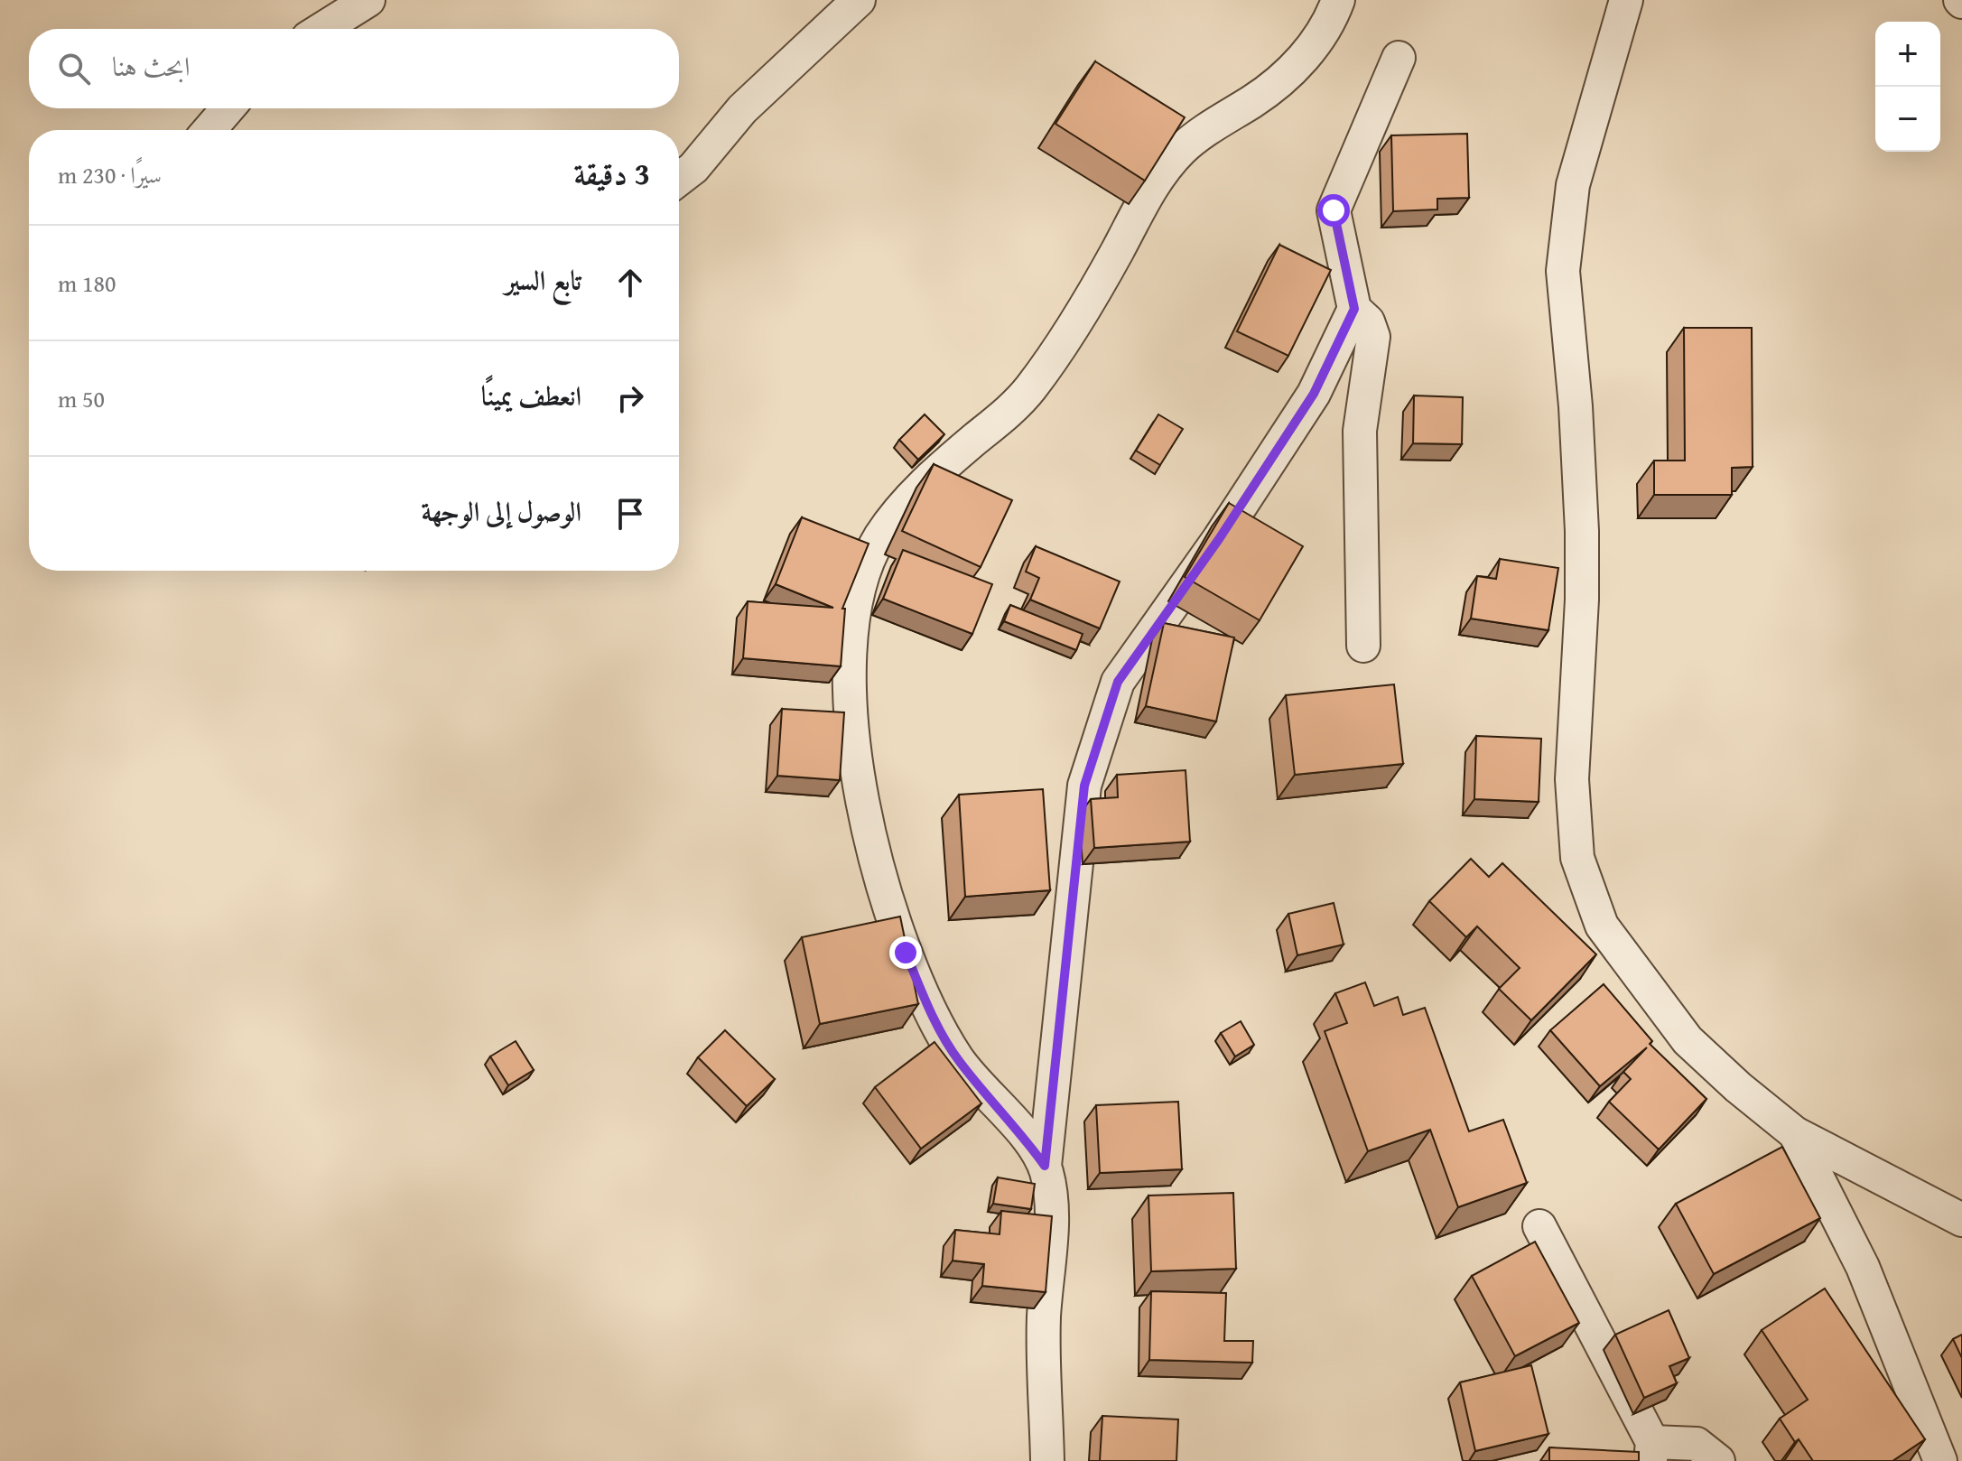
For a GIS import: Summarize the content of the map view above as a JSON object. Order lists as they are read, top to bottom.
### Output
{
  "page": {
    "map_buttons": ["+", "−"],
    "search": "ابحث هنا",
    "heading": ["3 دقيقة", "سيرًا · 230 m"],
    "list": [
      ["تابع السير", "180 m"],
      ["انعطف يمينًا", "50 m"],
      "الوصول إلى الوجهة"
    ]
  }
}
